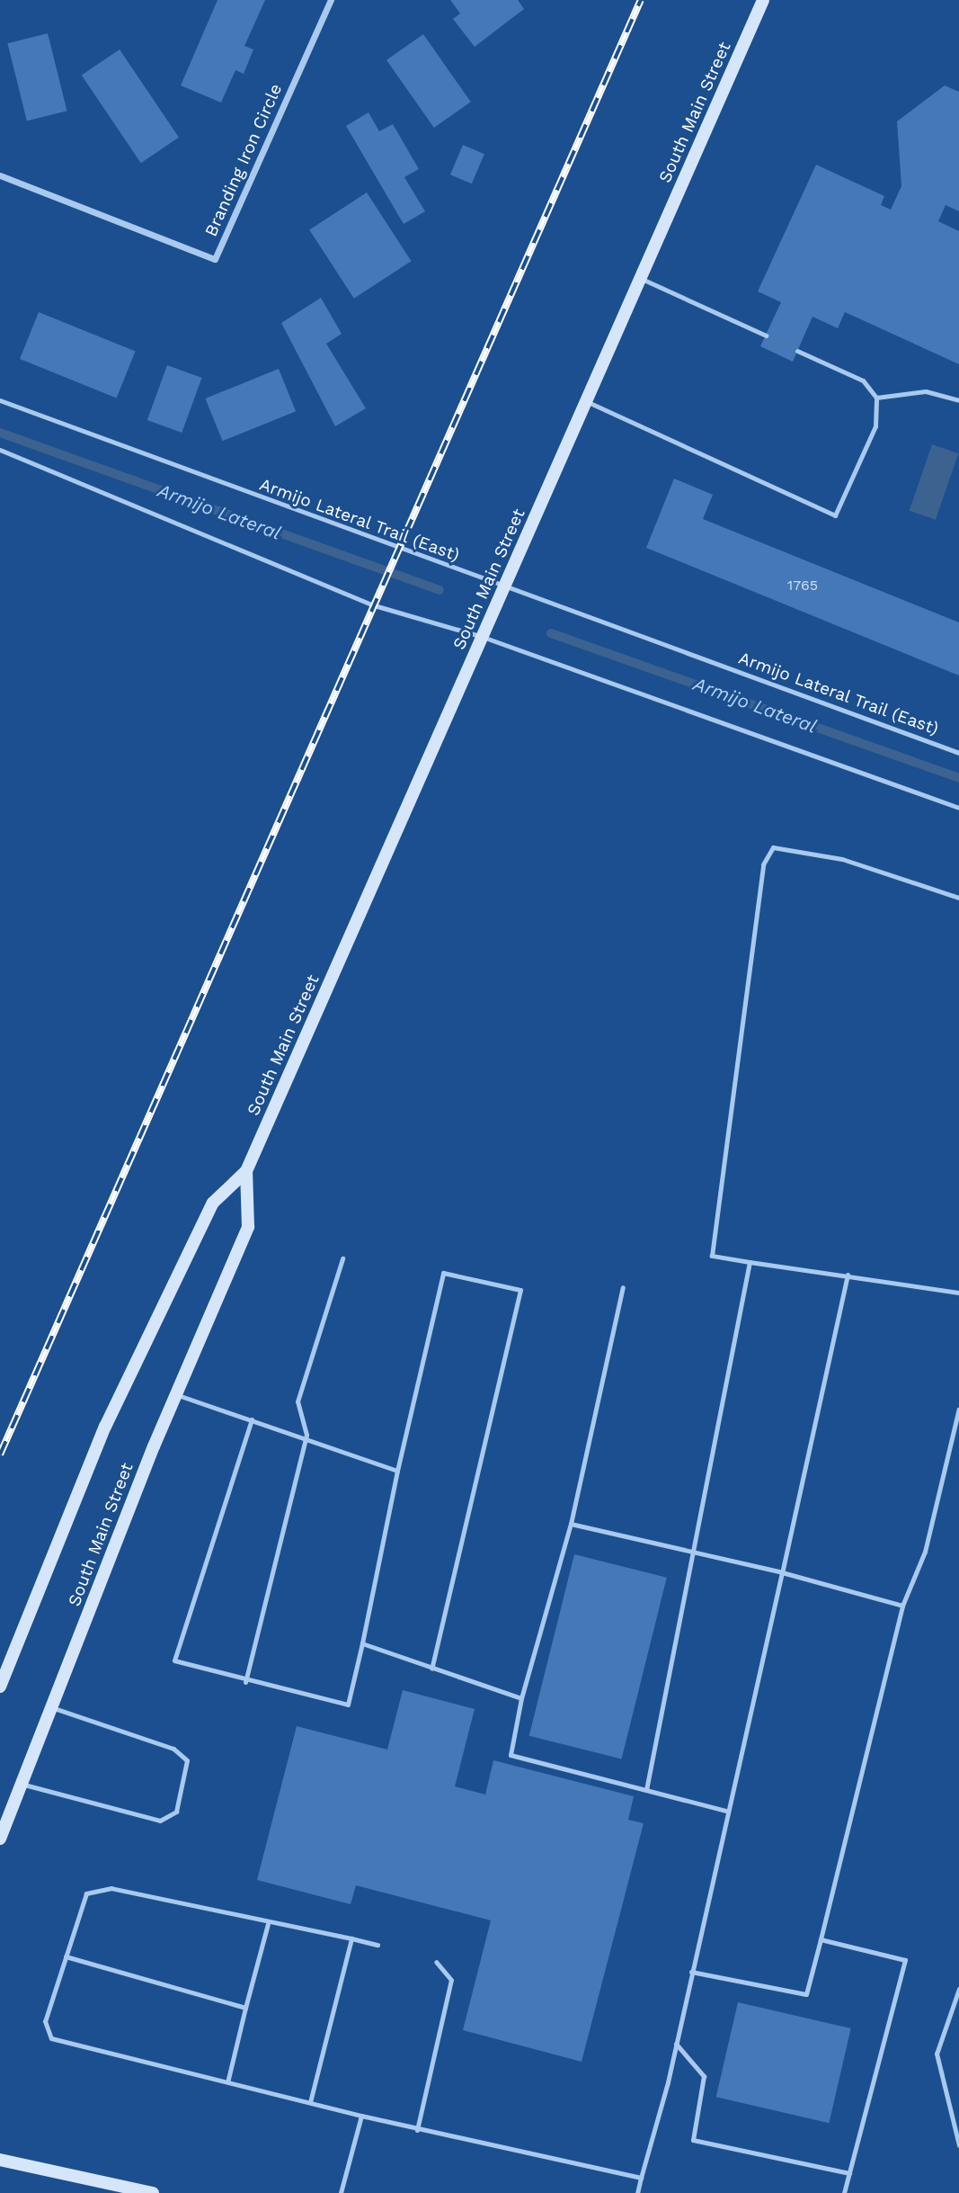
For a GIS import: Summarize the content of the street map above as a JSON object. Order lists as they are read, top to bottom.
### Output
{
  "streets": {
    "main road": ["South Main Street"],
    "street": ["Branding Iron Circle"],
    "lane": ["Armijo Lateral Trail (East)"]
  },
  "crossings": [
    ["South Main Street", "Armijo Lateral Trail (East)"]
  ],
  "water": ["Armijo Lateral"],
  "house_numbers": ["1765"]
}
